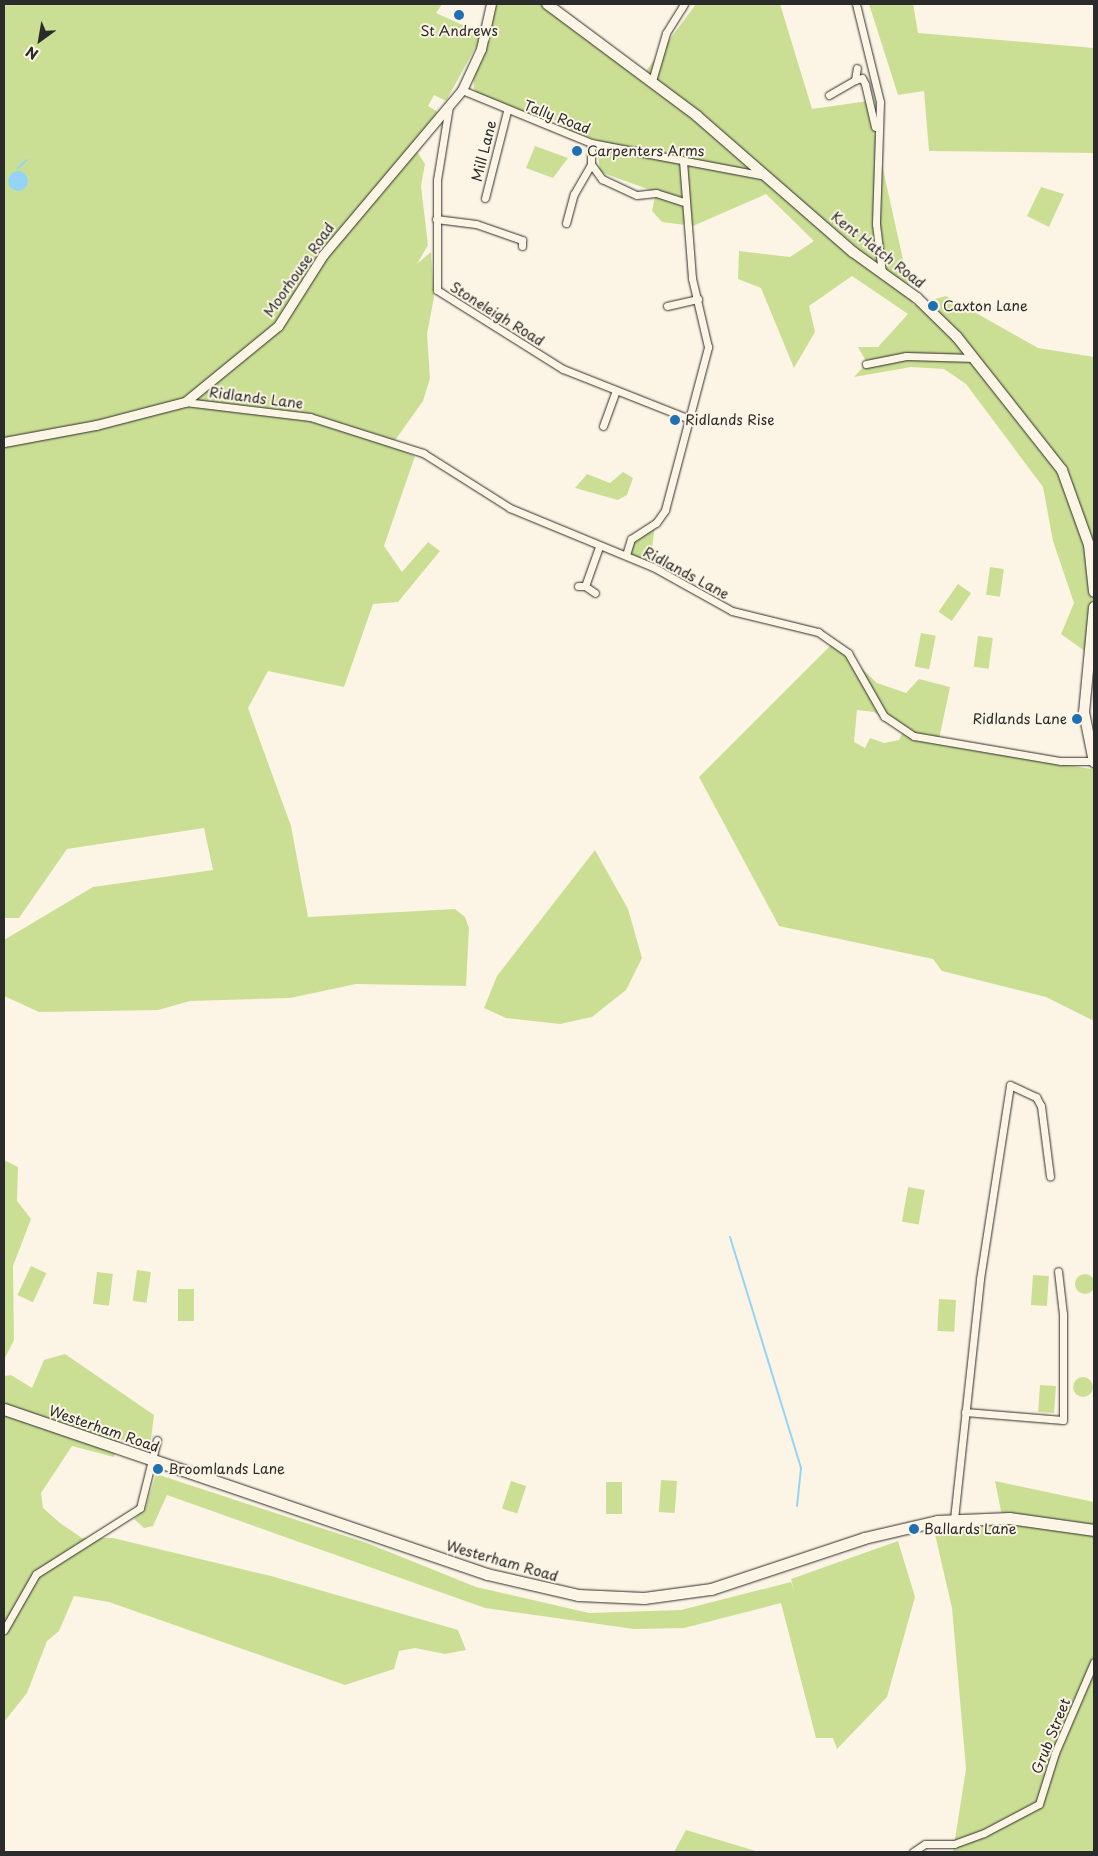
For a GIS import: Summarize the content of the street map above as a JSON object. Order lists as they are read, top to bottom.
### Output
{
  "streets": {
    "main road": ["Kent Hatch Road", "Westerham Road"],
    "street": [
      "Tally Road",
      "Mill Lane",
      "Moorhouse Road",
      "Stoneleigh Road",
      "Ridlands Lane",
      "Grub Street"
    ]
  },
  "crossings": [
    ["Tally Road", "Mill Lane"],
    ["Tally Road", "Kent Hatch Road"],
    ["Tally Road", "Moorhouse Road"],
    ["Moorhouse Road", "Stoneleigh Road"],
    ["Moorhouse Road", "Ridlands Lane"]
  ],
  "places": [
    "St Andrews",
    "Carpenters Arms",
    "Caxton Lane",
    "Ridlands Rise",
    "Ridlands Lane",
    "Broomlands Lane",
    "Ballards Lane"
  ],
  "north": "bottom left"
}
